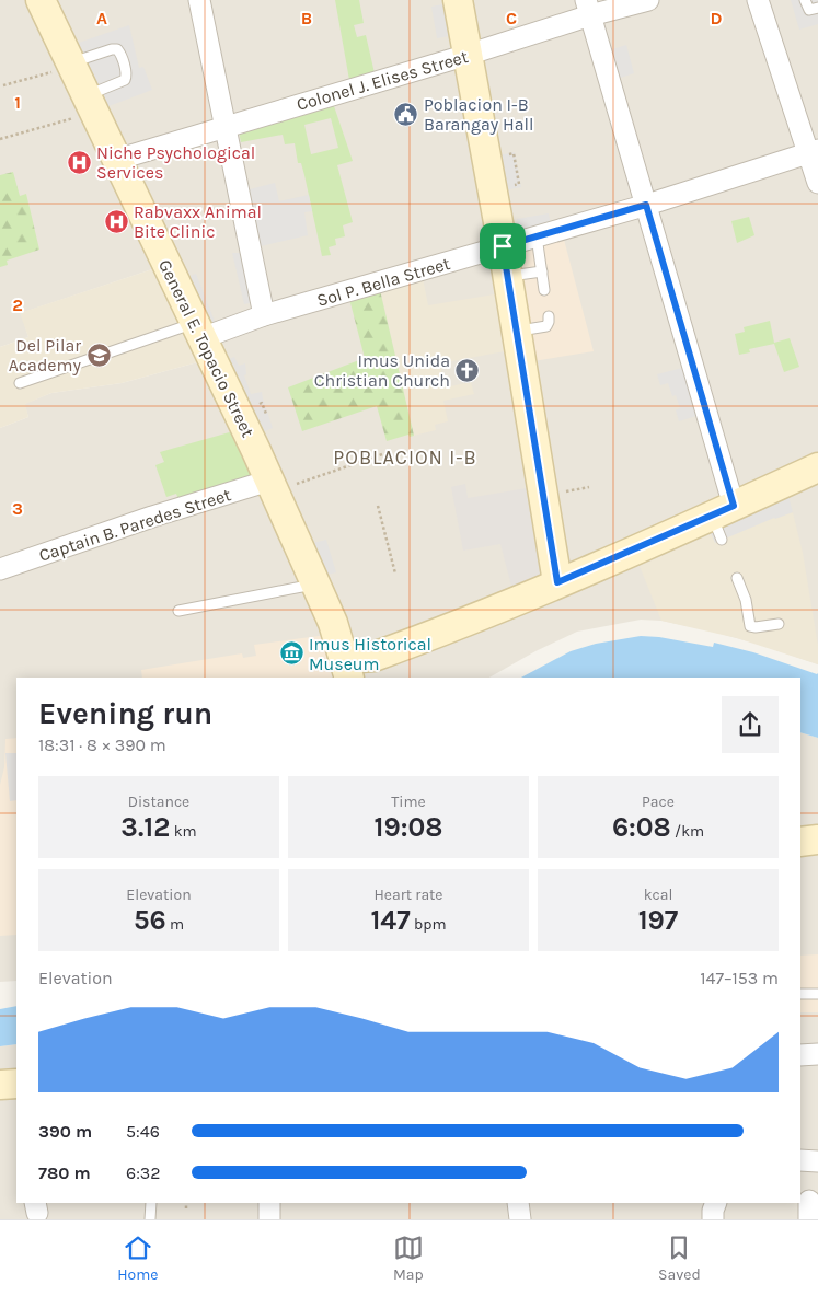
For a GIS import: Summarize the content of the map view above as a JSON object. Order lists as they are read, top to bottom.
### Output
{
  "streets": {
    "street": [
      "Colonel J. Elises Street",
      "Sol P. Bella Street",
      "General E. Topacio Street",
      "Captain B. Paredes Street"
    ]
  },
  "crossings": [
    ["Colonel J. Elises Street", "General E. Topacio Street"],
    ["Sol P. Bella Street", "General E. Topacio Street"],
    ["General E. Topacio Street", "Captain B. Paredes Street"]
  ],
  "districts": ["POBLACION I-B"],
  "places": {
    "public building": ["Poblacion I-B Barangay Hall"],
    "hospital": ["Niche Psychological Services", "Rabvaxx Animal Bite Clinic"],
    "school or university": ["Del Pilar Academy"],
    "church": ["Imus Unida Christian Church"],
    "museum": ["Imus Historical Museum"]
  },
  "page": {
    "heading": ["Evening run", "18:31 · 8 × 390 m"],
    "stats": [
      ["Distance", "3.12 km"],
      ["Time", "19:08"],
      ["Pace", "6:08 /km"],
      ["Elevation", "56 m"],
      ["Heart rate", "147 bpm"],
      ["kcal", "197"]
    ],
    "chart": ["Elevation", "147–153 m"],
    "list": [
      {
        "name": "390 m",
        "note": "5:46"
      },
      {
        "name": "780 m",
        "note": "6:32"
      }
    ],
    "tabs": ["Home", "Map", "Saved"]
  },
  "grid": {
    "columns": [
      "A",
      "B",
      "C",
      "D"
    ],
    "rows": ["1", "2", "3"]
  }
}
